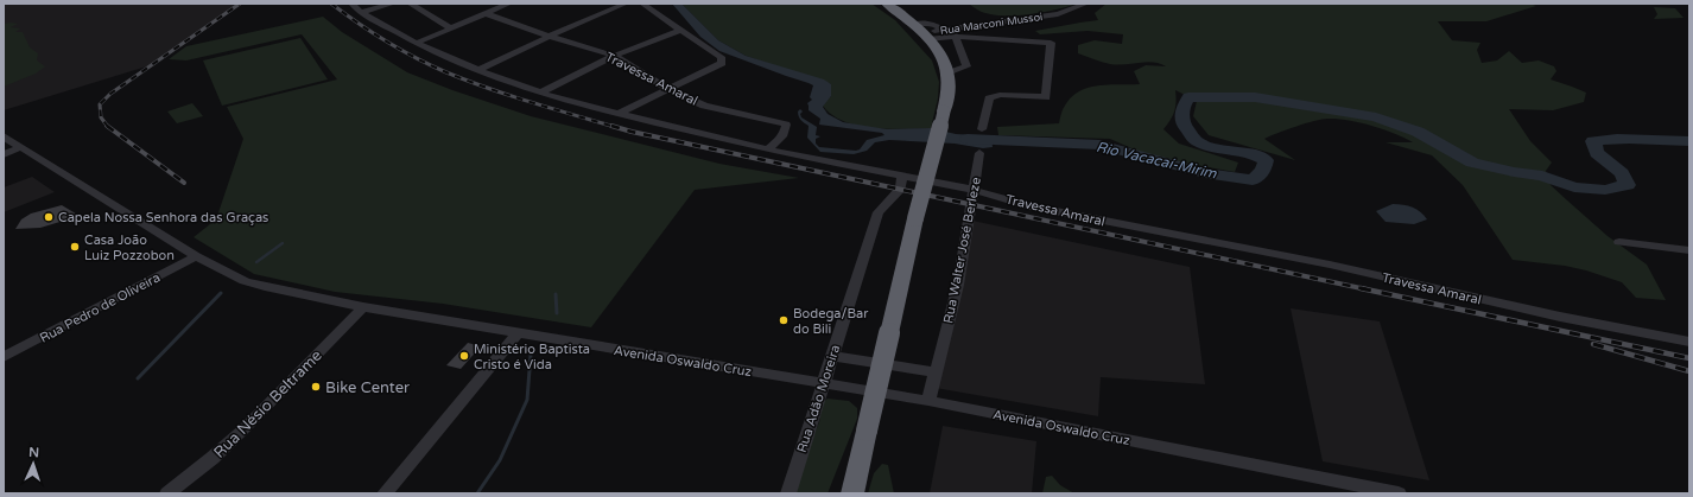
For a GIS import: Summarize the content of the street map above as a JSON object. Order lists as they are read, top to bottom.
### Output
{
  "streets": {
    "street": [
      "Rua Marconi Mussoi",
      "Travessa Amaral",
      "Rua Walter José Berleze",
      "Rua Pedro de Oliveira",
      "Avenida Oswaldo Cruz",
      "Rua Adão Moreira",
      "Rua Nésio Beltrame"
    ]
  },
  "crossings": [
    ["Travessa Amaral", "Rua Walter José Berleze"],
    ["Travessa Amaral", "Rua Adão Moreira"],
    ["Rua Walter José Berleze", "Avenida Oswaldo Cruz"],
    ["Rua Pedro de Oliveira", "Avenida Oswaldo Cruz"],
    ["Avenida Oswaldo Cruz", "Rua Adão Moreira"],
    ["Avenida Oswaldo Cruz", "Rua Nésio Beltrame"]
  ],
  "water": ["Rio Vacacaí-Mirim"],
  "places": [
    "Capela Nossa Senhora das Graças",
    "Casa João Luiz Pozzobon",
    "Bodega/Bar do Bili",
    "Ministério Baptista Cristo é Vida",
    "Bike Center"
  ],
  "north": "top"
}
